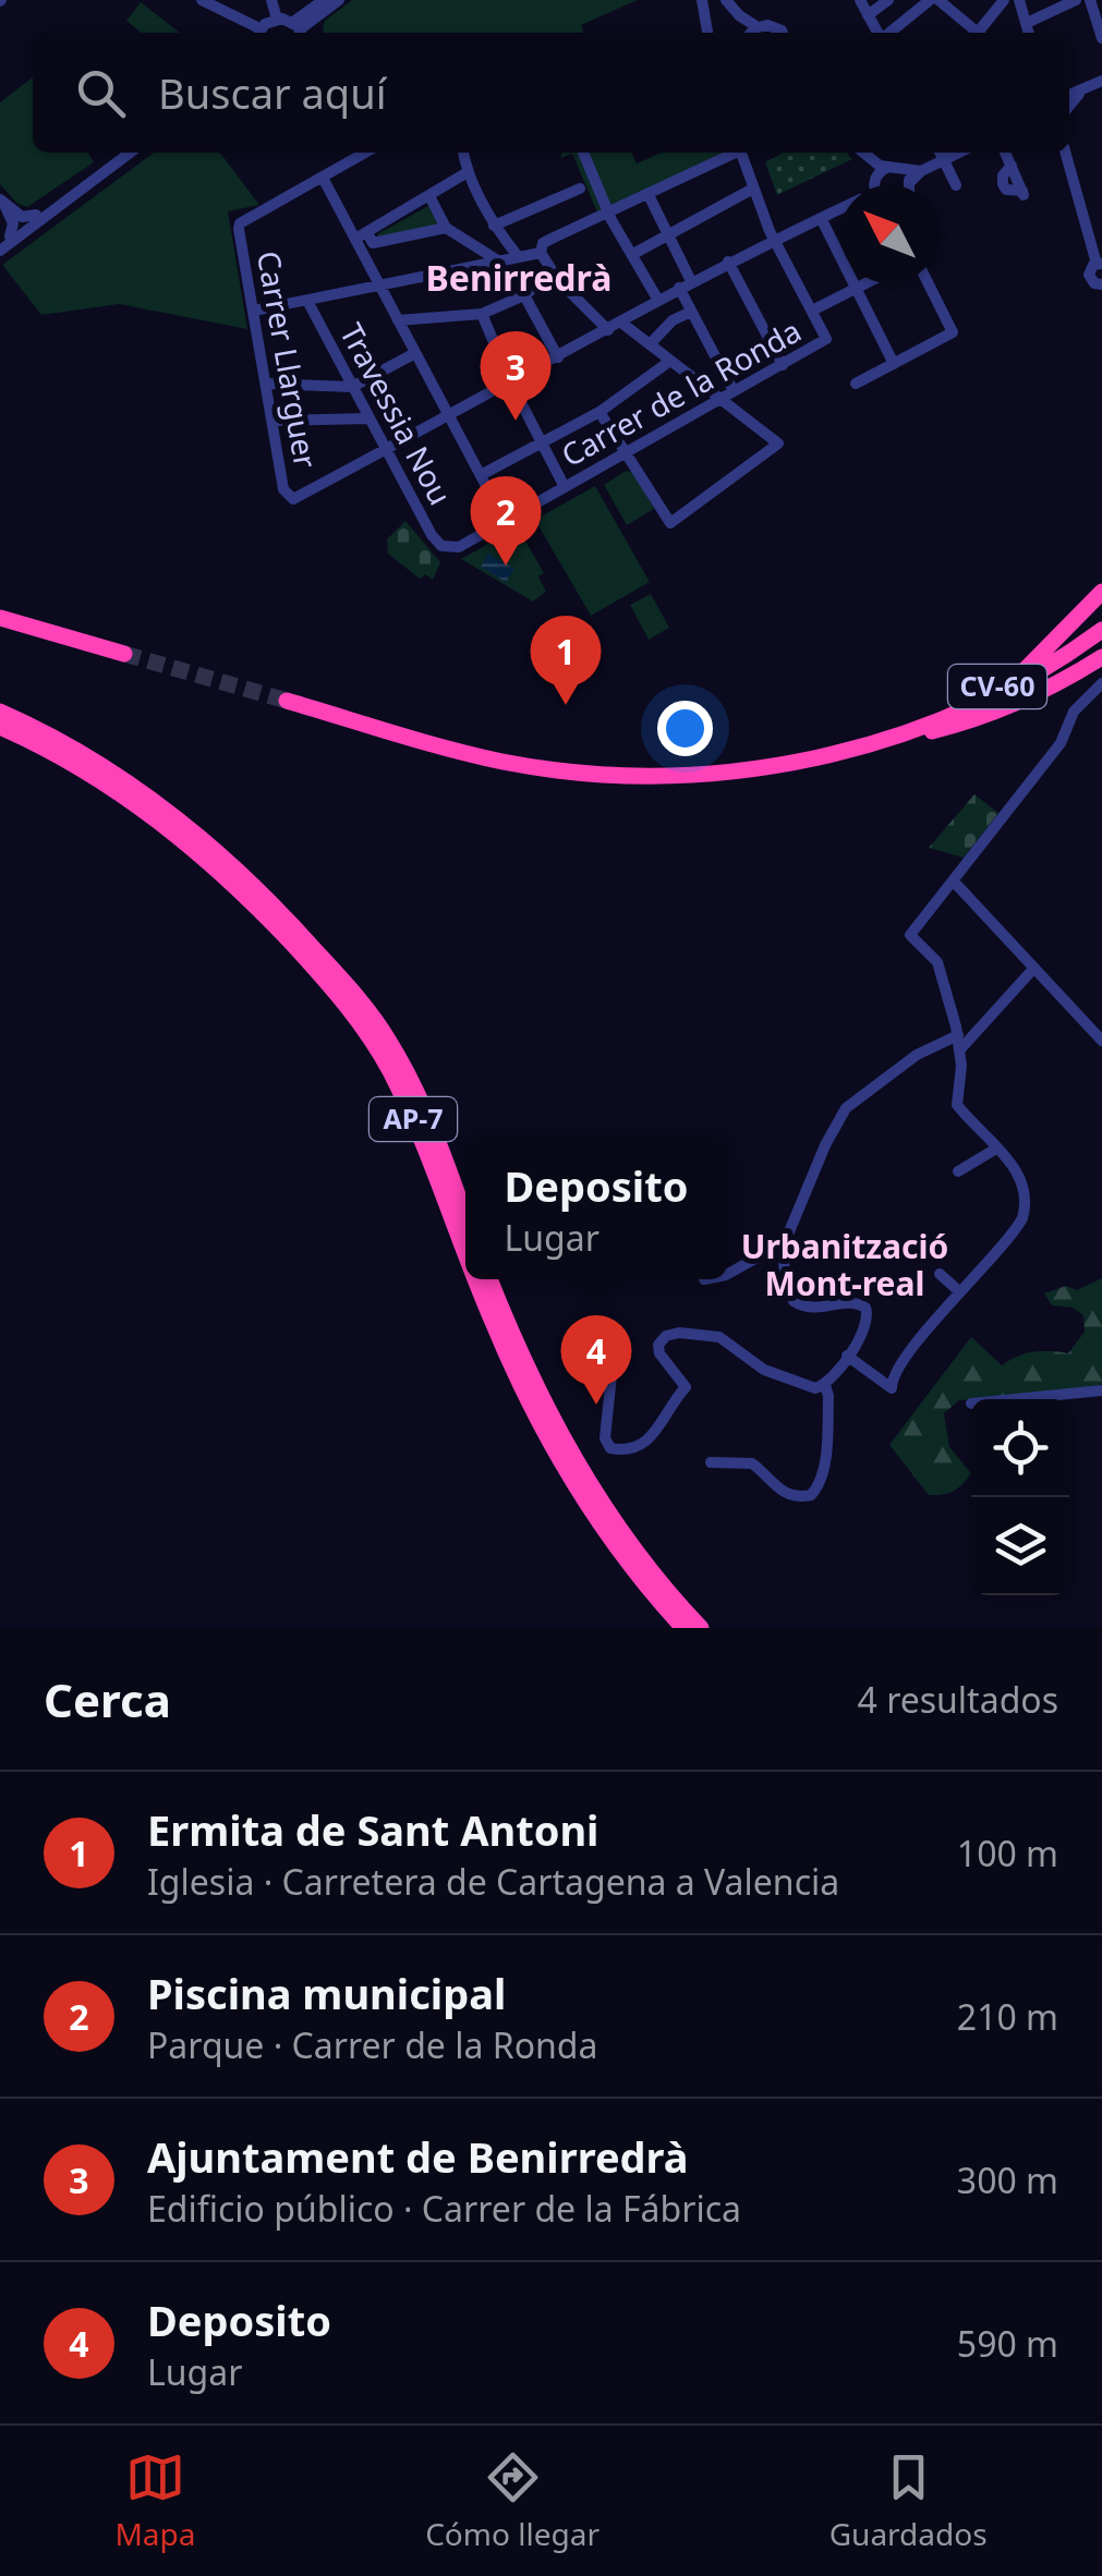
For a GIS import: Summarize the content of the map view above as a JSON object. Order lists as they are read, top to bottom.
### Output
{
  "streets": {
    "highway": ["CV-60", "AP-7"],
    "street": ["Carrer Llarguer", "Carrer de la Ronda", "Travessia Nou"]
  },
  "crossings": [
    ["Carrer Llarguer", "Travessia Nou"],
    ["Carrer de la Ronda", "Travessia Nou"]
  ],
  "districts": ["Benirredrà", "Urbanització Mont-real"],
  "north": "top left",
  "page": {
    "search": "Buscar aquí",
    "pins": [
      "3",
      "2",
      "1",
      "4"
    ],
    "popup": ["Deposito", "Lugar"],
    "heading": ["Cerca", "4 resultados"],
    "list": [
      {
        "mark": "1",
        "name": "Ermita de Sant Antoni",
        "note": "Iglesia · Carretera de Cartagena a Valencia",
        "value": "100 m"
      },
      {
        "mark": "2",
        "name": "Piscina municipal",
        "note": "Parque · Carrer de la Ronda",
        "value": "210 m"
      },
      {
        "mark": "3",
        "name": "Ajuntament de Benirredrà",
        "note": "Edificio público · Carrer de la Fábrica",
        "value": "300 m"
      },
      {
        "mark": "4",
        "name": "Deposito",
        "note": "Lugar",
        "value": "590 m"
      }
    ],
    "nav": ["Mapa", "Cómo llegar", "Guardados"]
  }
}
